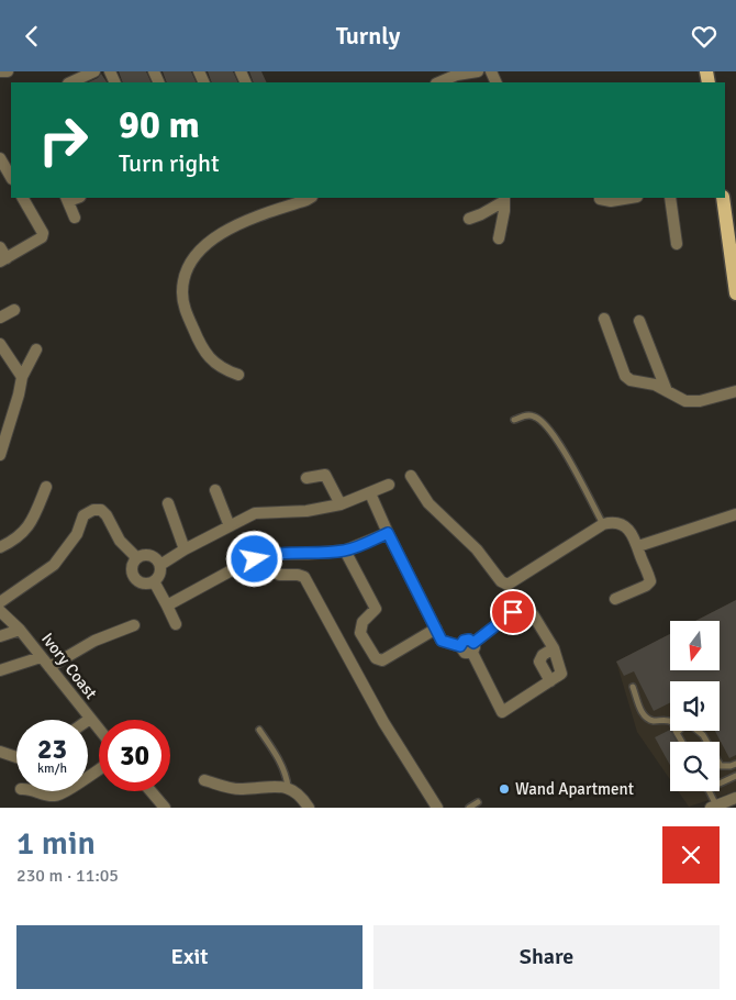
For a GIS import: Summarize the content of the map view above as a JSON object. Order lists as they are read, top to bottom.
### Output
{
  "streets": {
    "street": ["Ivory Coast"]
  },
  "places": ["Wand Apartment"],
  "north": "bottom",
  "page": {
    "header": "Turnly",
    "turn": ["90 m", "Turn right"],
    "speed": "23 km/h",
    "limit": "30",
    "heading": ["1 min", "230 m · 11:05"],
    "buttons": ["Exit", "Share"]
  }
}
